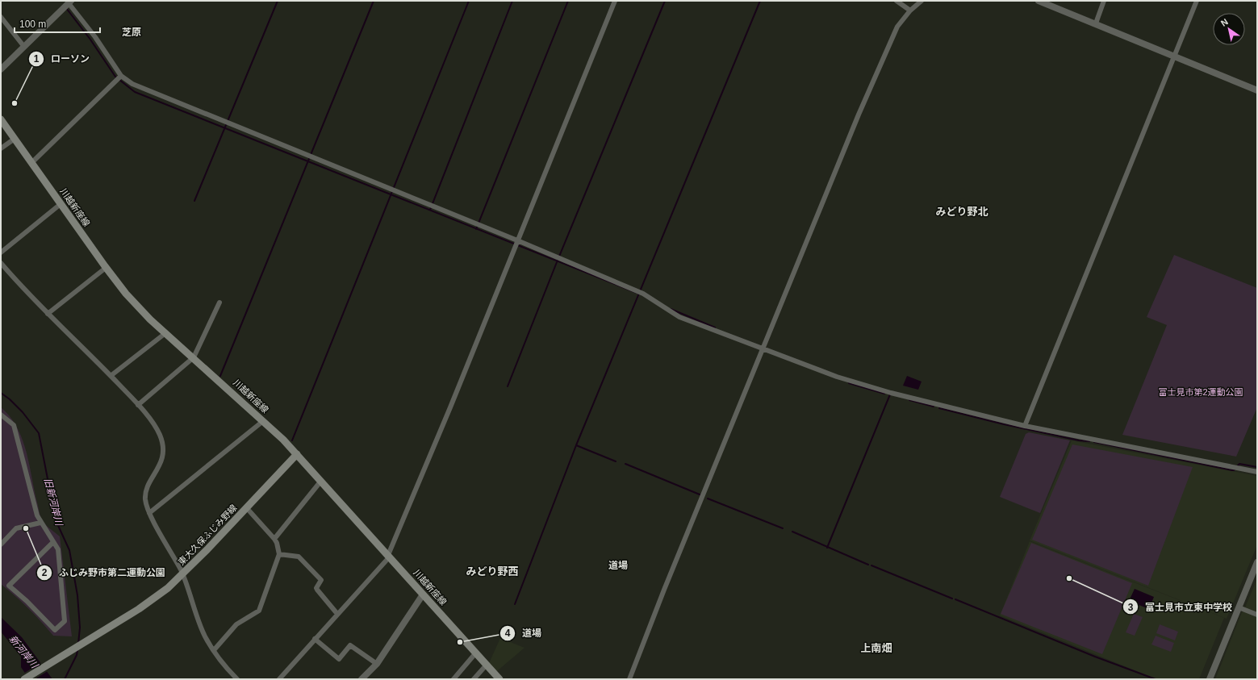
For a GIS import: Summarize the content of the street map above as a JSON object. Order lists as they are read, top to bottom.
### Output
{
  "streets": {
    "main road": ["川越新座線", "東大久保ふじみ野線"]
  },
  "crossings": [
    ["川越新座線", "東大久保ふじみ野線"]
  ],
  "districts": [
    "芝原",
    "みどり野北",
    "道場",
    "みどり野西",
    "上南畑"
  ],
  "water": ["旧新河岸川", "新河岸川"],
  "parks": ["富士見市第2運動公園"],
  "places": [
    "ローソン",
    "ふじみ野市第二運動公園",
    "富士見市立東中学校",
    "道場"
  ],
  "scale_bar": "100 m",
  "north": "top left"
}
